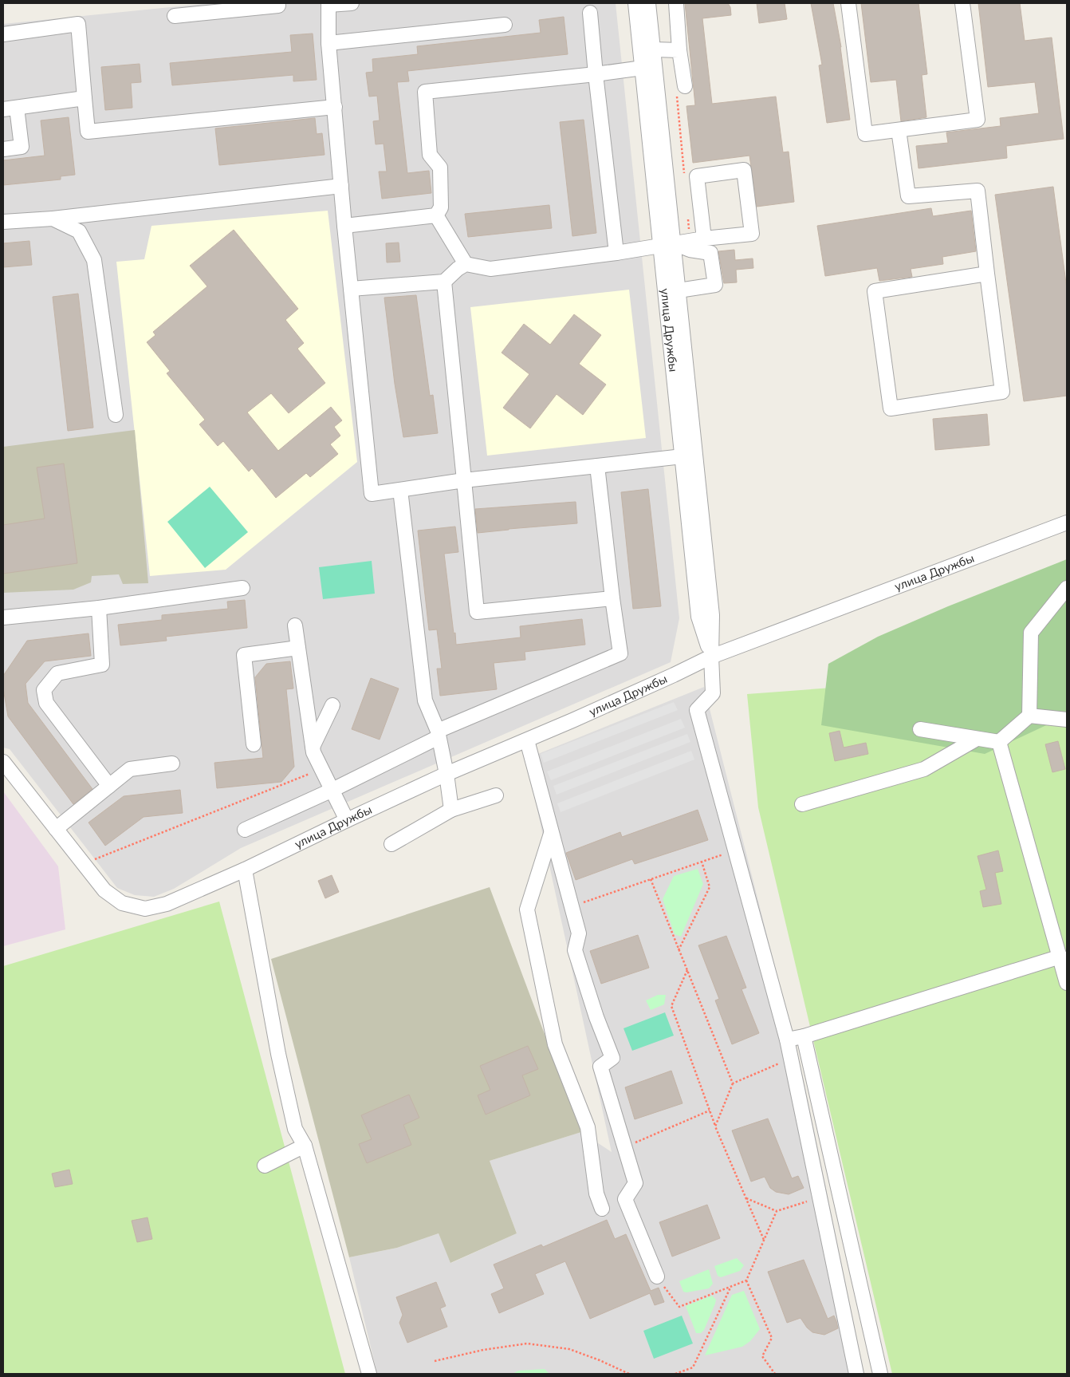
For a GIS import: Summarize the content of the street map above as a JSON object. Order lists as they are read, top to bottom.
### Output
{
  "streets": {
    "street": ["улица Дружбы"]
  }
}
